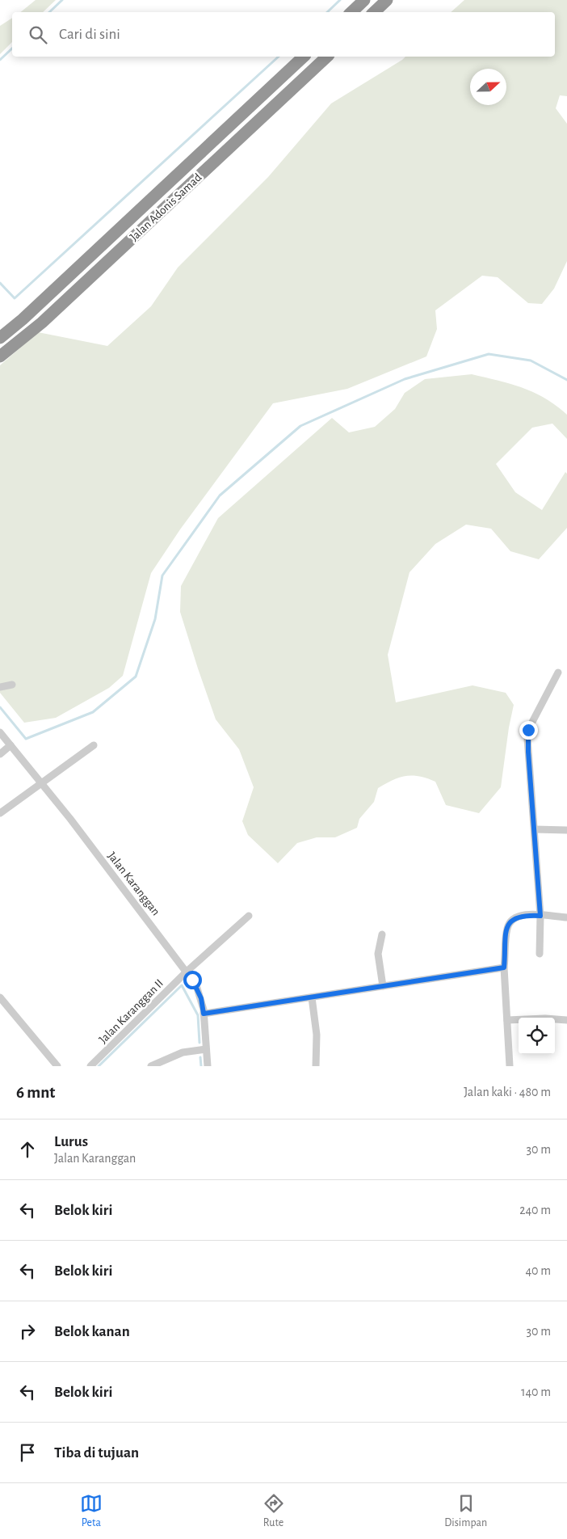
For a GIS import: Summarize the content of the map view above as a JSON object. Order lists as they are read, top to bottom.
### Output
{
  "streets": {
    "highway": ["Jalan Adonis Samad"],
    "street": ["Jalan Karanggan", "Jalan Karanggan II"]
  },
  "crossings": [
    ["Jalan Karanggan", "Jalan Karanggan II"]
  ],
  "north": "right",
  "page": {
    "search": "Cari di sini",
    "heading": ["6 mnt", "Jalan kaki · 480 m"],
    "list": [
      ["Lurus", "Jalan Karanggan", "30 m"],
      ["Belok kiri", "240 m"],
      ["Belok kiri", "40 m"],
      ["Belok kanan", "30 m"],
      ["Belok kiri", "140 m"],
      "Tiba di tujuan"
    ],
    "nav": ["Peta", "Rute", "Disimpan"]
  }
}
